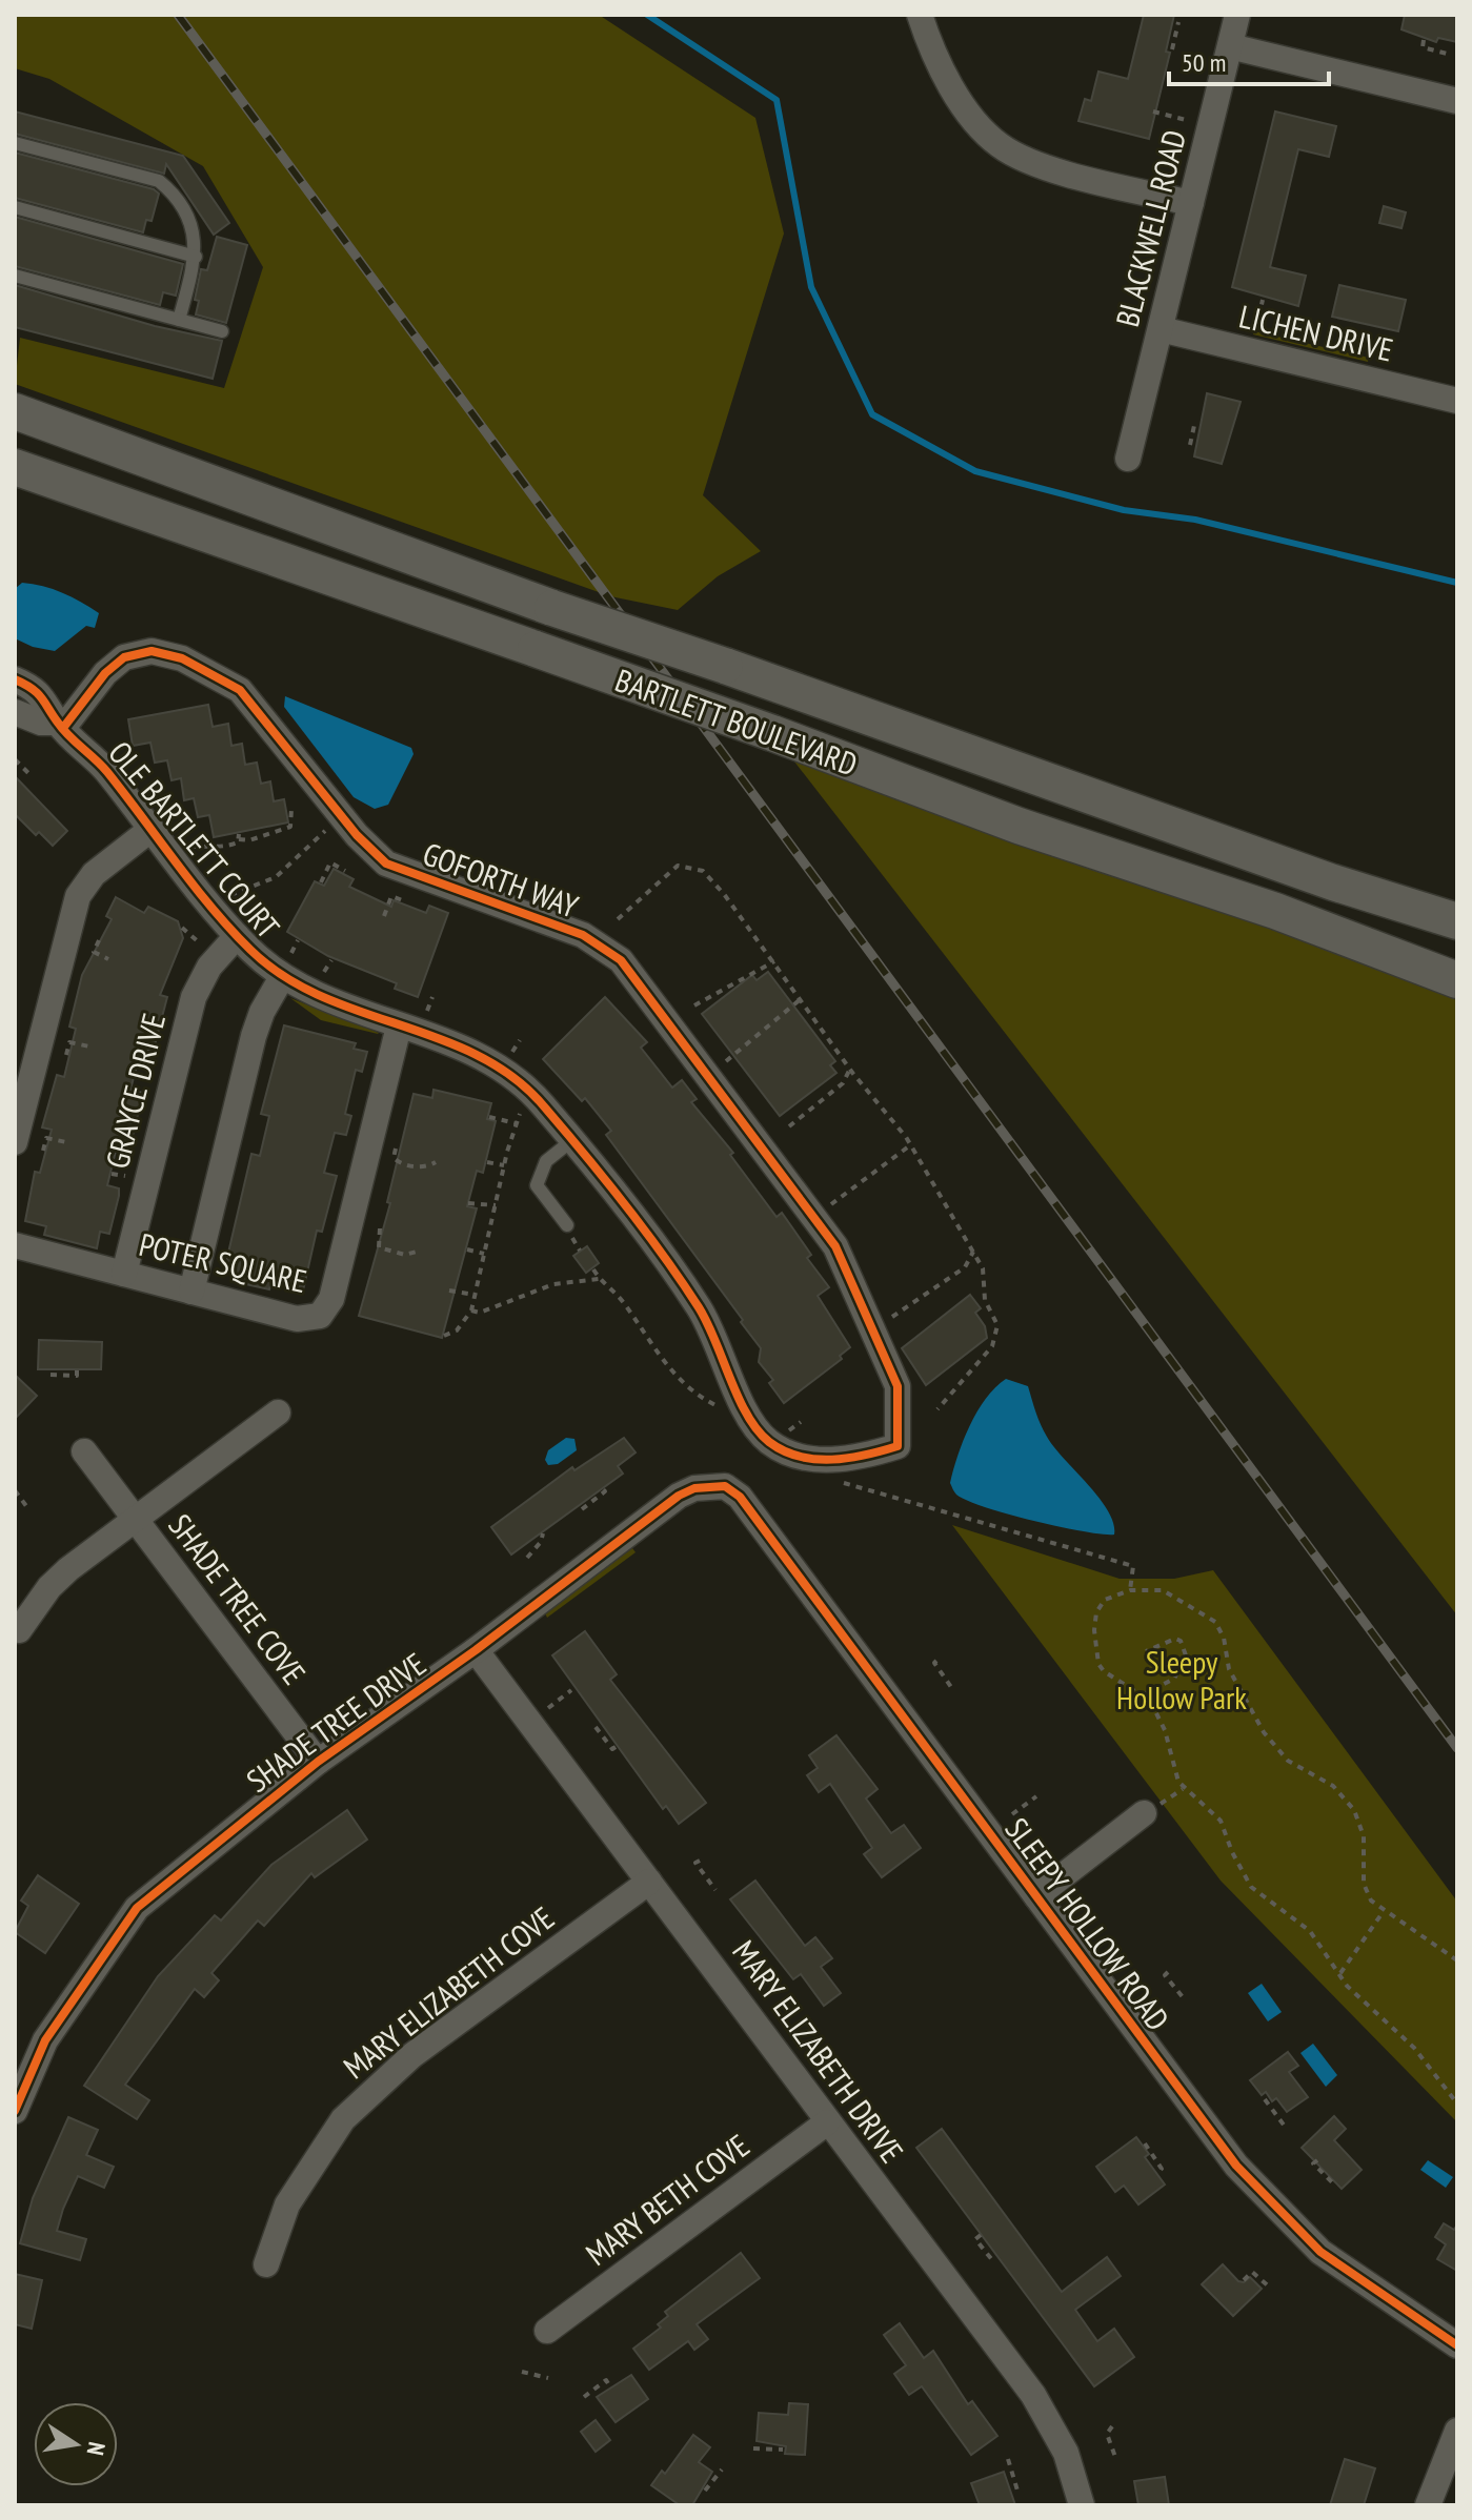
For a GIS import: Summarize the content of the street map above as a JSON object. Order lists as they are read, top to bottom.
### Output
{
  "streets": {
    "main road": ["BARTLETT BOULEVARD"],
    "street": [
      "BLACKWELL ROAD",
      "LICHEN DRIVE",
      "OLE BARTLETT COURT",
      "GOFORTH WAY",
      "GRAYCE DRIVE",
      "POTER SQUARE",
      "SHADE TREE COVE",
      "SHADE TREE DRIVE",
      "SLEEPY HOLLOW ROAD",
      "MARY ELIZABETH COVE",
      "MARY ELIZABETH DRIVE",
      "MARY BETH COVE"
    ]
  },
  "crossings": [
    ["BLACKWELL ROAD", "LICHEN DRIVE"],
    ["OLE BARTLETT COURT", "GOFORTH WAY"],
    ["OLE BARTLETT COURT", "GRAYCE DRIVE"],
    ["OLE BARTLETT COURT", "POTER SQUARE"],
    ["GRAYCE DRIVE", "POTER SQUARE"],
    ["SHADE TREE COVE", "SHADE TREE DRIVE"],
    ["SHADE TREE DRIVE", "SLEEPY HOLLOW ROAD"],
    ["SHADE TREE DRIVE", "MARY ELIZABETH DRIVE"],
    ["MARY ELIZABETH COVE", "MARY ELIZABETH DRIVE"],
    ["MARY ELIZABETH DRIVE", "MARY BETH COVE"]
  ],
  "parks": ["Sleepy Hollow Park"],
  "scale_bar": "50 m",
  "north": "right"
}
